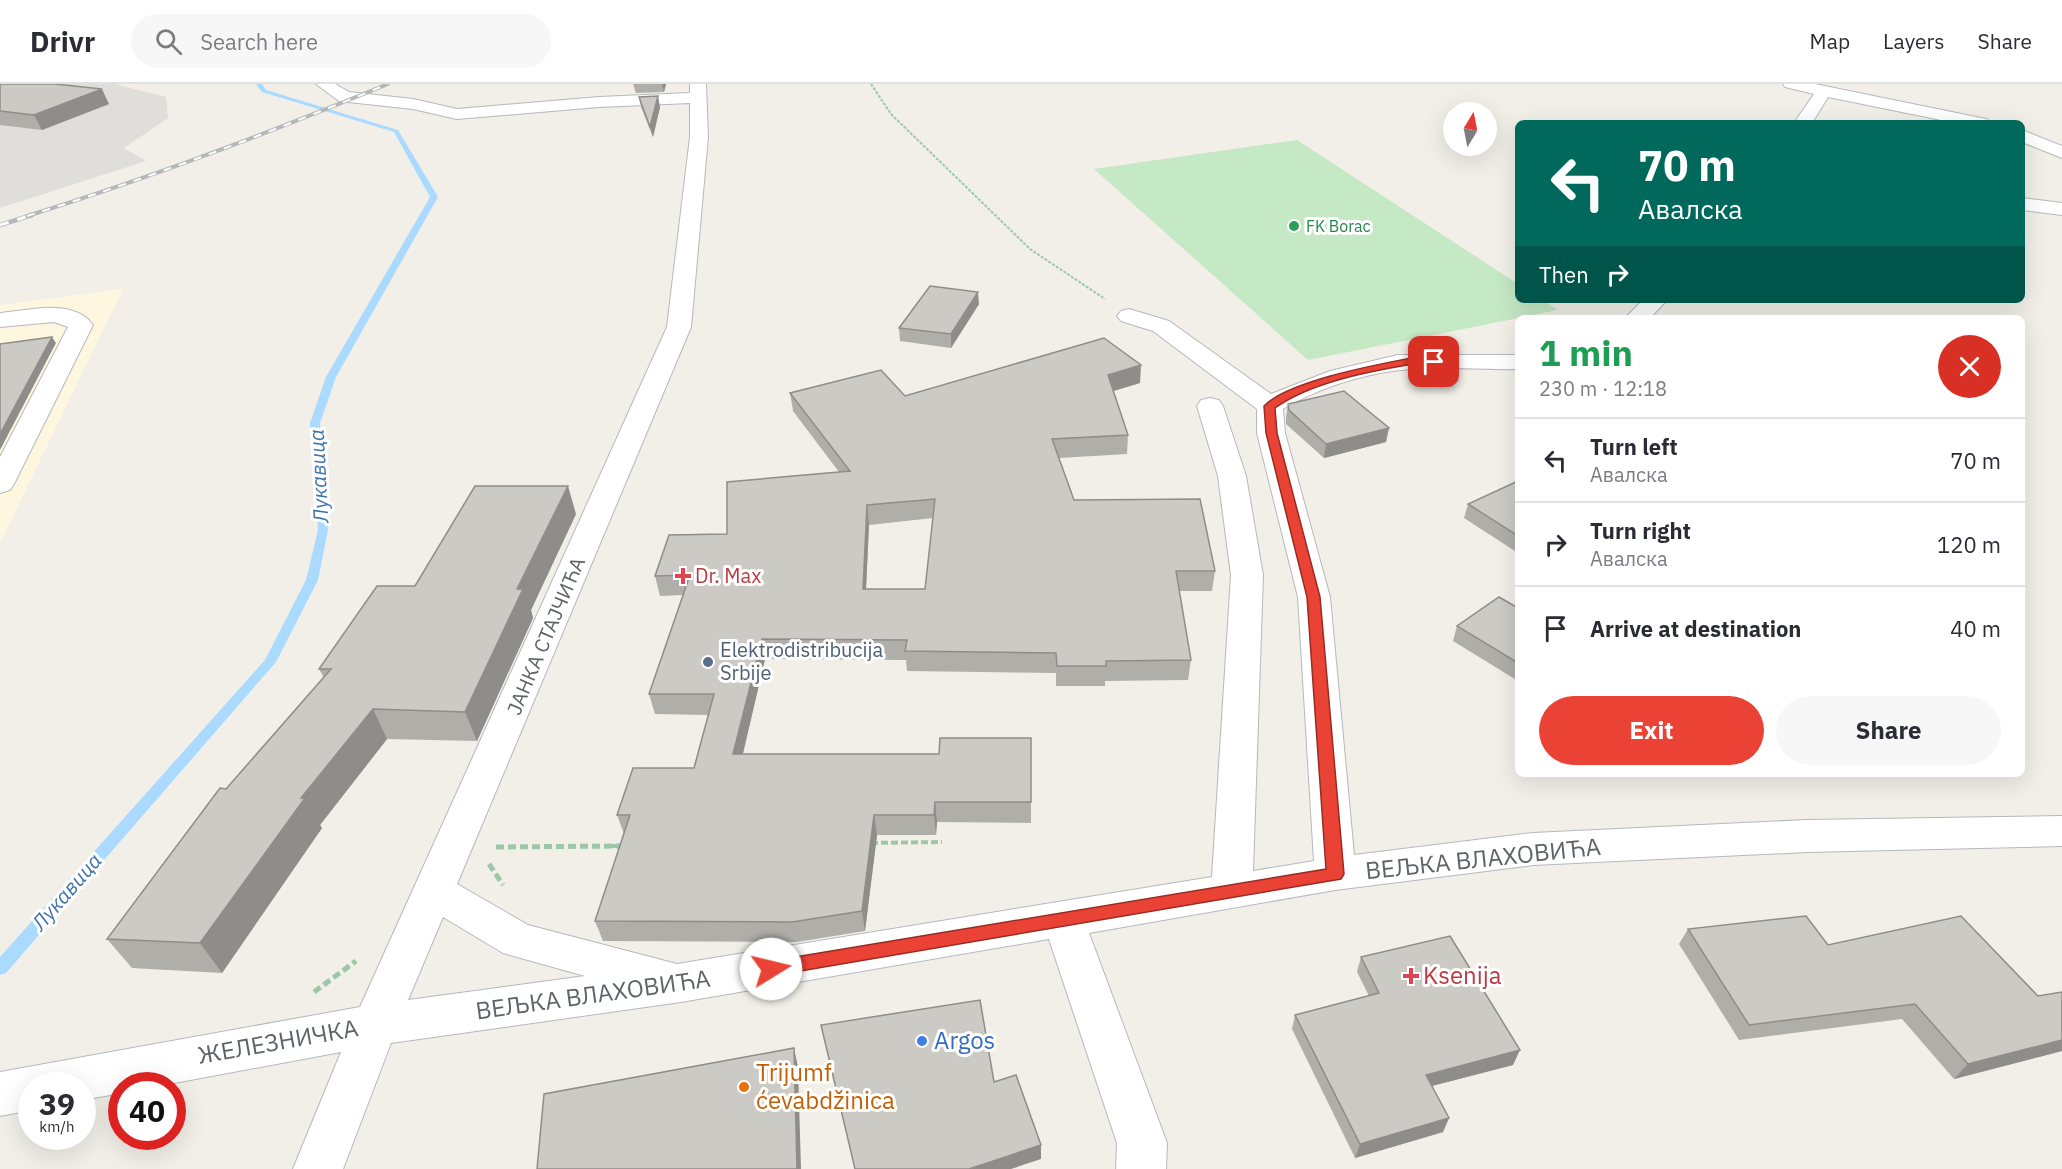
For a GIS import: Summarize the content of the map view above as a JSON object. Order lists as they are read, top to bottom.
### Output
{
  "streets": {
    "street": ["ЈАНКА СТАЈЧИЋА", "ВЕЉКА ВЛАХОВИЋА", "ЖЕЛЕЗНИЧКА"]
  },
  "crossings": [
    ["ЈАНКА СТАЈЧИЋА", "ВЕЉКА ВЛАХОВИЋА"],
    ["ЈАНКА СТАЈЧИЋА", "ЖЕЛЕЗНИЧКА"],
    ["ВЕЉКА ВЛАХОВИЋА", "ЖЕЛЕЗНИЧКА"]
  ],
  "water": ["Лукавица"],
  "places": {
    "other": [
      "FK Borac",
      "Elektrodistribucija Srbije",
      "Argos",
      "Trijumf ćevabdžinica"
    ],
    "health": ["Dr. Max", "Ksenija"]
  },
  "north": "top",
  "page": {
    "header": "Drivr",
    "search": "Search here",
    "nav": ["Map", "Layers", "Share"],
    "turn": ["70 m", "Авалска"],
    "then": "Then",
    "heading": ["1 min", "230 m · 12:18"],
    "list": [
      {
        "name": "Turn left",
        "note": "Авалска",
        "value": "70 m"
      },
      {
        "name": "Turn right",
        "note": "Авалска",
        "value": "120 m"
      },
      {
        "name": "Arrive at destination",
        "value": "40 m"
      }
    ],
    "buttons": ["Exit", "Share"],
    "speed": "39 km/h",
    "limit": "40"
  }
}
